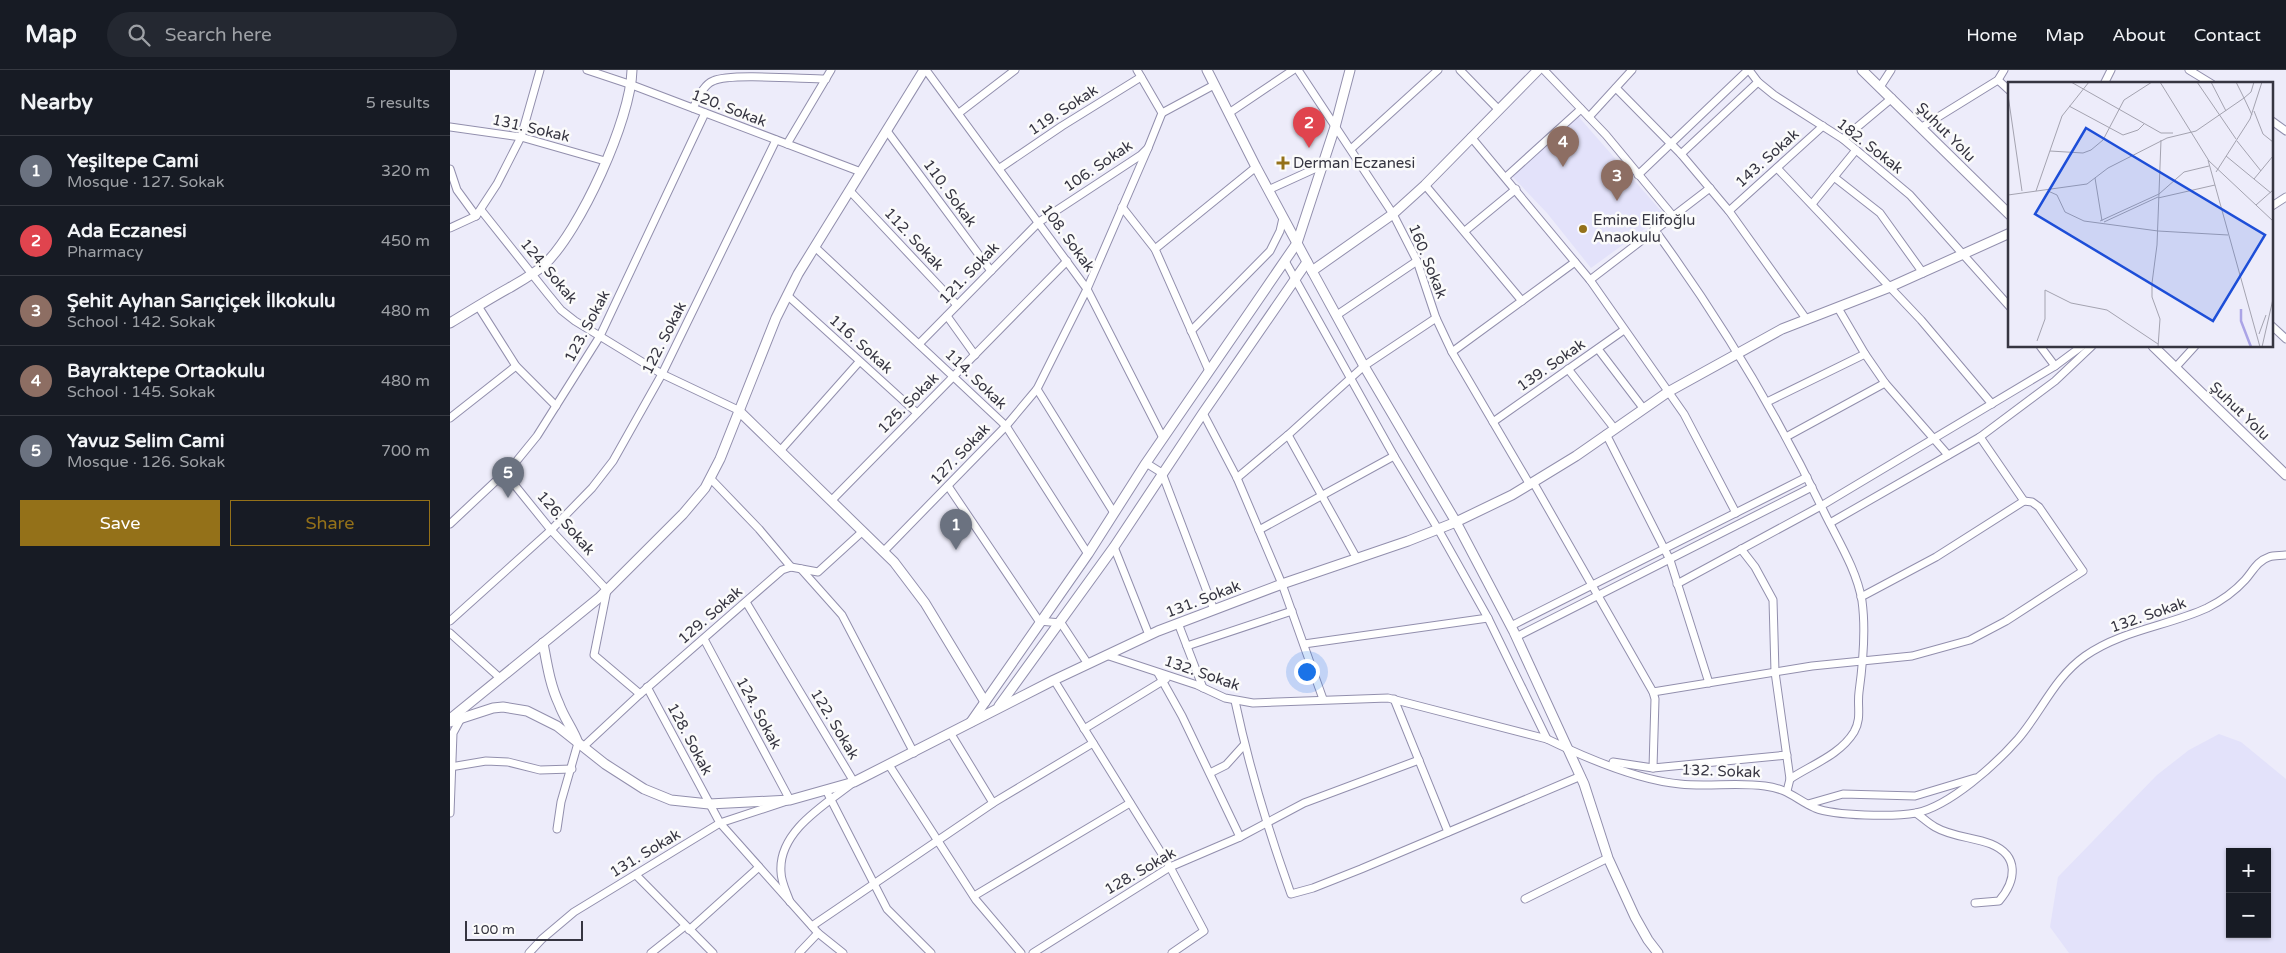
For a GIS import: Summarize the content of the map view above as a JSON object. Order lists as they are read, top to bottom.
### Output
{
  "streets": {
    "street": [
      "120. Sokak",
      "119. Sokak",
      "131. Sokak",
      "Şuhut Yolu",
      "182. Sokak",
      "143. Sokak",
      "106. Sokak",
      "110. Sokak",
      "108. Sokak",
      "112. Sokak",
      "160. Sokak",
      "124. Sokak",
      "121. Sokak",
      "123. Sokak",
      "122. Sokak",
      "116. Sokak",
      "139. Sokak",
      "114. Sokak",
      "125. Sokak",
      "127. Sokak",
      "126. Sokak",
      "129. Sokak",
      "132. Sokak",
      "128. Sokak"
    ]
  },
  "crossings": [
    ["120. Sokak", "123. Sokak"],
    ["120. Sokak", "122. Sokak"],
    ["119. Sokak", "108. Sokak"],
    ["131. Sokak", "182. Sokak"],
    ["131. Sokak", "160. Sokak"],
    ["131. Sokak", "124. Sokak"],
    ["131. Sokak", "122. Sokak"],
    ["131. Sokak", "129. Sokak"],
    ["131. Sokak", "132. Sokak"],
    ["131. Sokak", "128. Sokak"],
    ["182. Sokak", "143. Sokak"],
    ["106. Sokak", "108. Sokak"],
    ["106. Sokak", "121. Sokak"],
    ["106. Sokak", "127. Sokak"],
    ["110. Sokak", "121. Sokak"],
    ["108. Sokak", "121. Sokak"],
    ["108. Sokak", "125. Sokak"],
    ["108. Sokak", "127. Sokak"],
    ["112. Sokak", "121. Sokak"],
    ["160. Sokak", "139. Sokak"],
    ["124. Sokak", "123. Sokak"],
    ["124. Sokak", "122. Sokak"],
    ["124. Sokak", "129. Sokak"],
    ["121. Sokak", "114. Sokak"],
    ["123. Sokak", "126. Sokak"],
    ["122. Sokak", "126. Sokak"],
    ["122. Sokak", "129. Sokak"],
    ["116. Sokak", "125. Sokak"],
    ["114. Sokak", "125. Sokak"],
    ["114. Sokak", "127. Sokak"],
    ["129. Sokak", "128. Sokak"]
  ],
  "places": {
    "health": ["Derman Eczanesi"],
    "other": ["Emine Elifoğlu Anaokulu"]
  },
  "scale_bar": "100 m",
  "page": {
    "header": "Map",
    "search": "Search here",
    "nav": [
      "Home",
      "Map",
      "About",
      "Contact"
    ],
    "heading": ["Nearby", "5 results"],
    "pins": [
      "2",
      "4",
      "3",
      "5",
      "1"
    ],
    "list": [
      {
        "mark": "1",
        "name": "Yeşiltepe Cami",
        "note": "Mosque · 127. Sokak",
        "value": "320 m"
      },
      {
        "mark": "2",
        "name": "Ada Eczanesi",
        "note": "Pharmacy",
        "value": "450 m"
      },
      {
        "mark": "3",
        "name": "Şehit Ayhan Sarıçiçek İlkokulu",
        "note": "School · 142. Sokak",
        "value": "480 m"
      },
      {
        "mark": "4",
        "name": "Bayraktepe Ortaokulu",
        "note": "School · 145. Sokak",
        "value": "480 m"
      },
      {
        "mark": "5",
        "name": "Yavuz Selim Cami",
        "note": "Mosque · 126. Sokak",
        "value": "700 m"
      }
    ],
    "buttons": ["Save", "Share"],
    "map_buttons": ["+", "−"],
    "scale": "100 m"
  }
}
